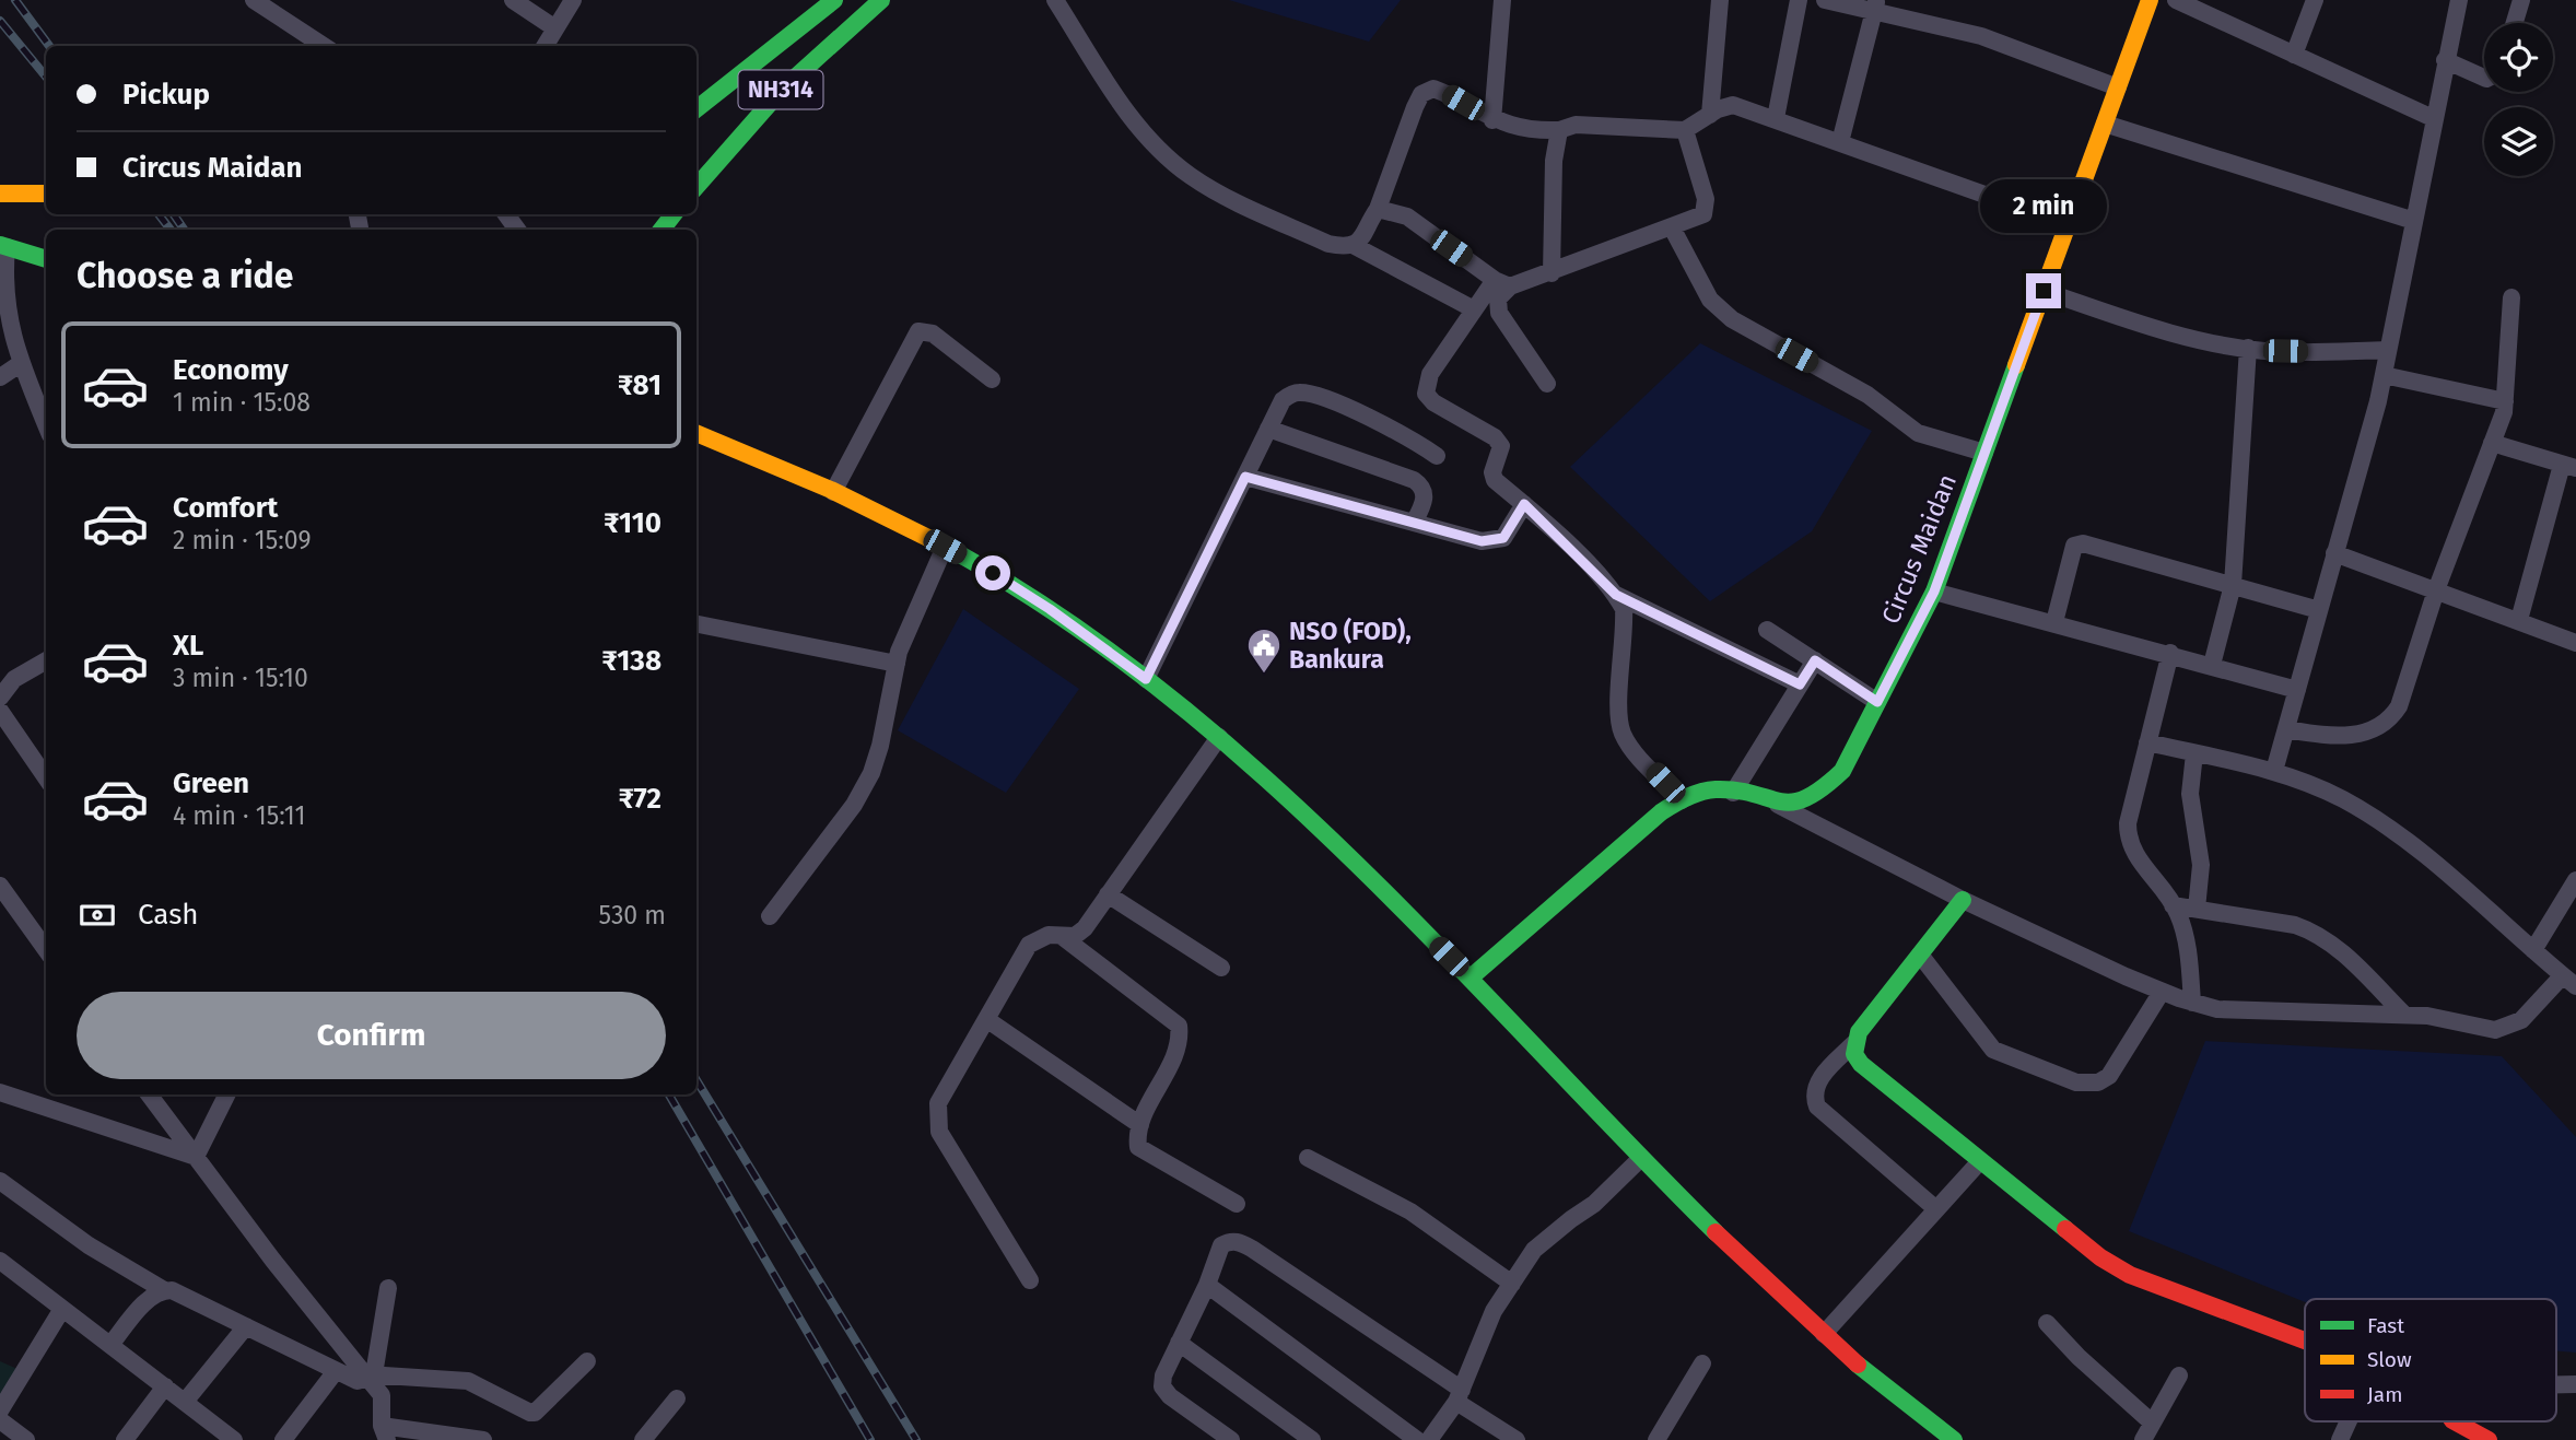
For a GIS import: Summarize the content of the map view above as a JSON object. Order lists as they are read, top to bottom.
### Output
{
  "streets": {
    "main road": ["NH314", "Circus Maidan"]
  },
  "places": {
    "public building": ["NSO (FOD), Bankura"]
  },
  "legend": ["Fast", "Slow", "Jam"],
  "page": {
    "banner": ["Pickup", "Circus Maidan"],
    "bubble": "2 min",
    "heading": "Choose a ride",
    "list": [
      {
        "name": "Economy",
        "note": "1 min · 15:08",
        "value": "₹81"
      },
      {
        "name": "Comfort",
        "note": "2 min · 15:09",
        "value": "₹110"
      },
      {
        "name": "XL",
        "note": "3 min · 15:10",
        "value": "₹138"
      },
      {
        "name": "Green",
        "note": "4 min · 15:11",
        "value": "₹72"
      }
    ],
    "pay": ["Cash", "530 m"],
    "buttons": "Confirm"
  }
}
